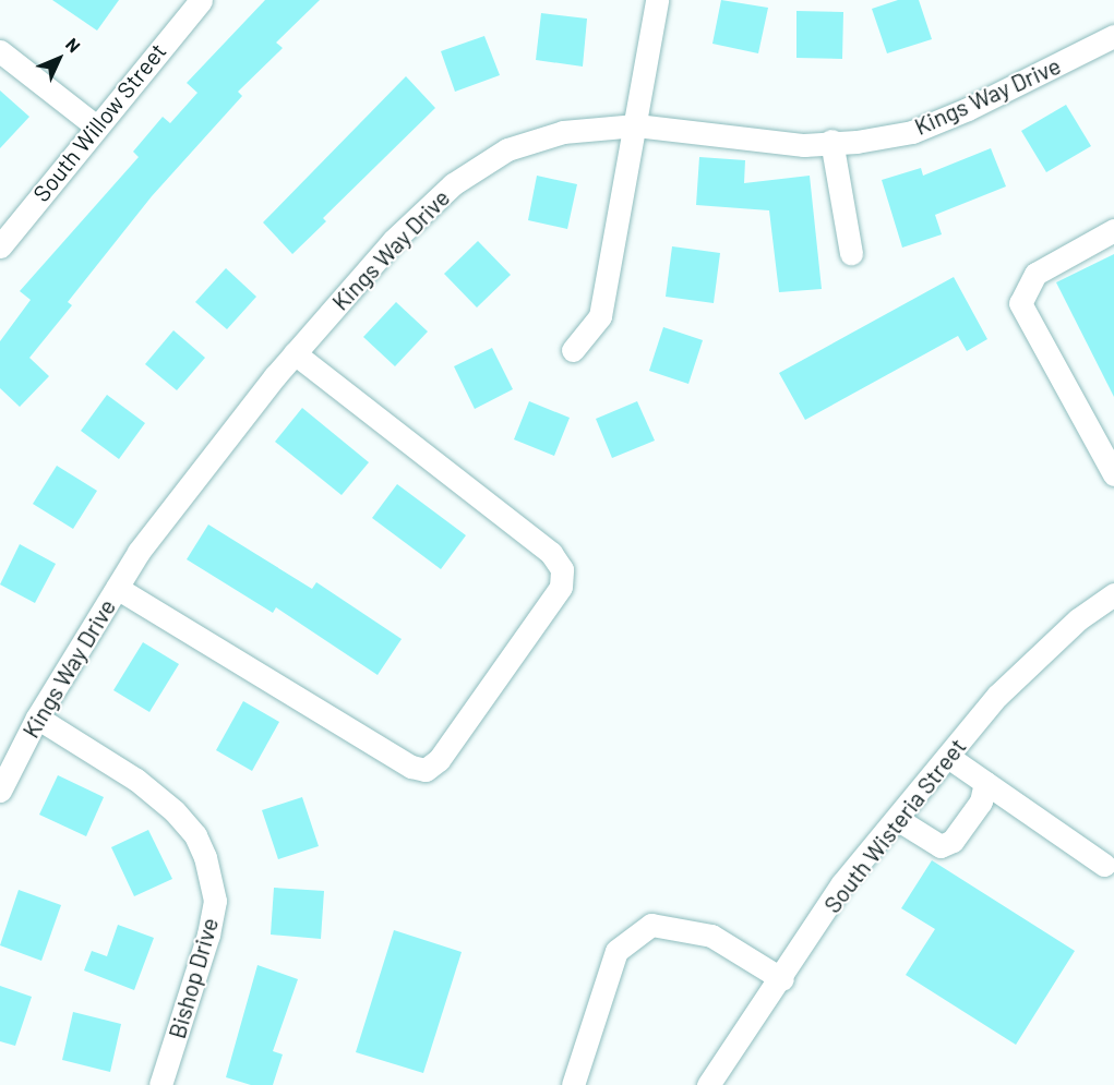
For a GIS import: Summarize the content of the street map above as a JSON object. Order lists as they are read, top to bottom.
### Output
{
  "streets": {
    "street": [
      "Kings Way Drive",
      "South Willow Street",
      "South Wisteria Street",
      "Bishop Drive"
    ]
  },
  "crossings": [
    ["Kings Way Drive", "Bishop Drive"]
  ],
  "north": "top right"
}
